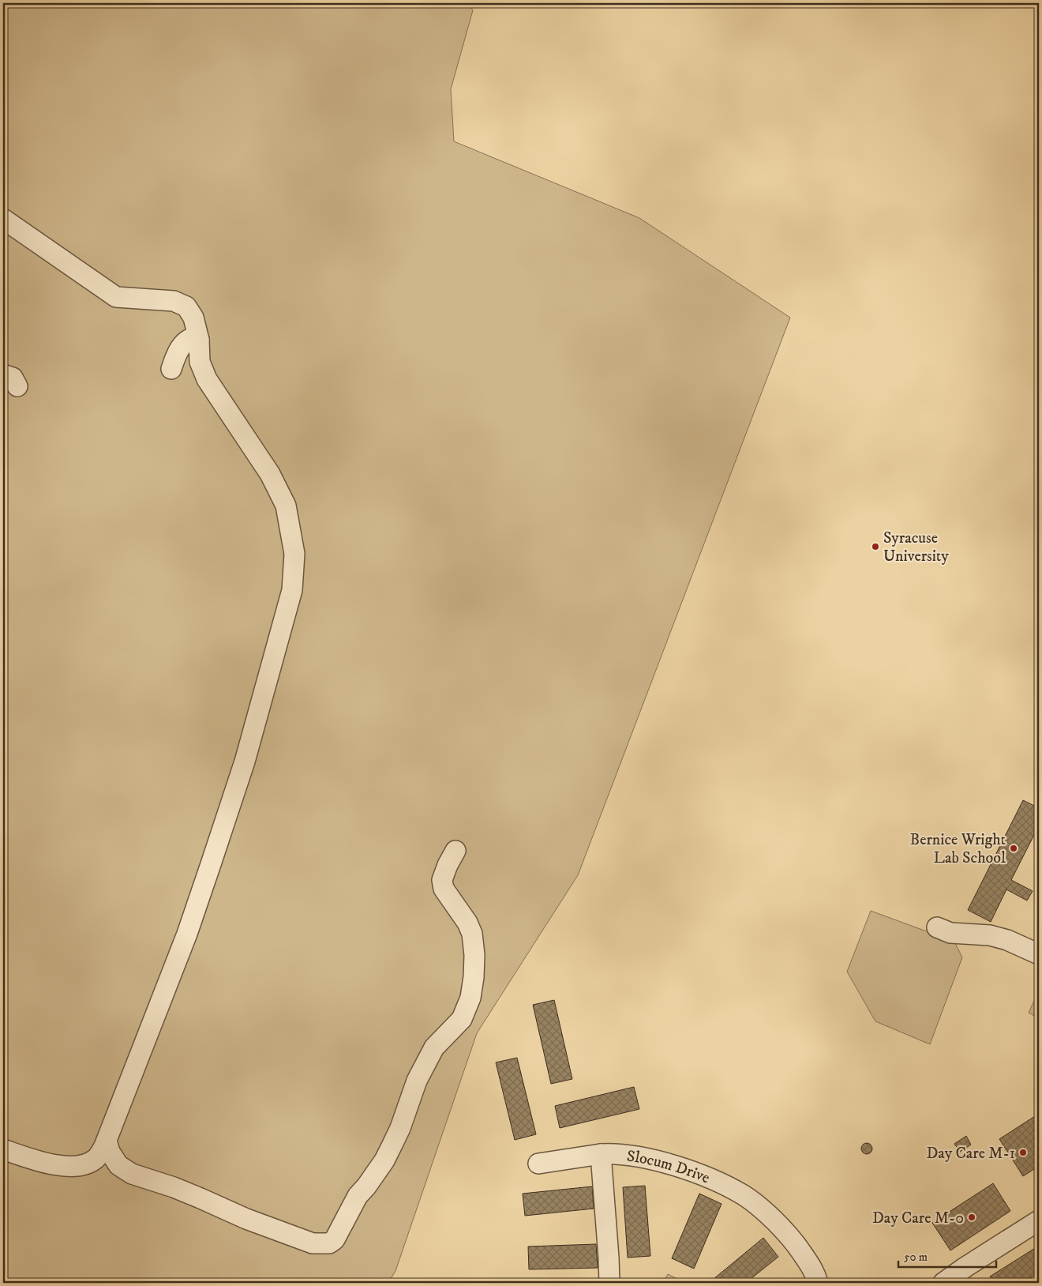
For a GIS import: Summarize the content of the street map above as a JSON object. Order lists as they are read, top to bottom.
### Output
{
  "streets": {
    "street": ["Slocum Drive"]
  },
  "places": [
    "Syracuse University",
    "Bernice Wright Lab School",
    "Day Care M-1",
    "Day Care M-0"
  ],
  "scale_bar": "50 m"
}
